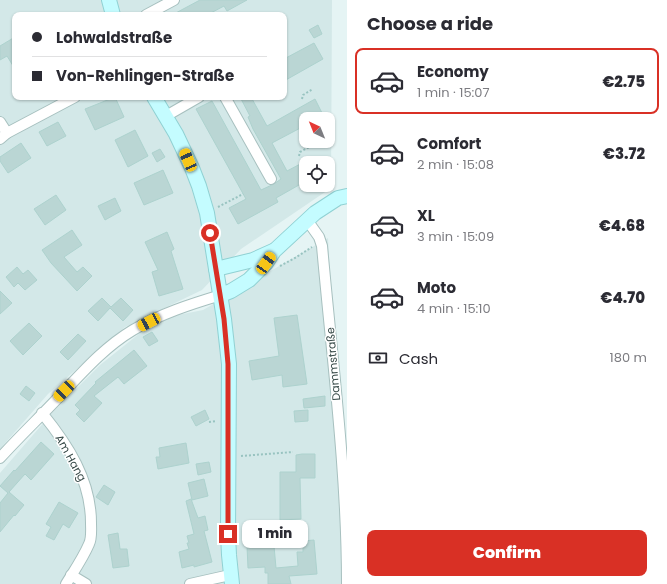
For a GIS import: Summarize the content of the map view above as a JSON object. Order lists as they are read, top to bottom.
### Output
{
  "streets": {
    "street": ["Dammstraße", "Am Hang"]
  },
  "north": "top left",
  "page": {
    "heading": "Choose a ride",
    "banner": ["Lohwaldstraße", "Von-Rehlingen-Straße"],
    "list": [
      {
        "name": "Economy",
        "note": "1 min · 15:07",
        "value": "€2.75"
      },
      {
        "name": "Comfort",
        "note": "2 min · 15:08",
        "value": "€3.72"
      },
      {
        "name": "XL",
        "note": "3 min · 15:09",
        "value": "€4.68"
      },
      {
        "name": "Moto",
        "note": "4 min · 15:10",
        "value": "€4.70"
      }
    ],
    "pay": ["Cash", "180 m"],
    "bubble": "1 min",
    "buttons": "Confirm"
  }
}
